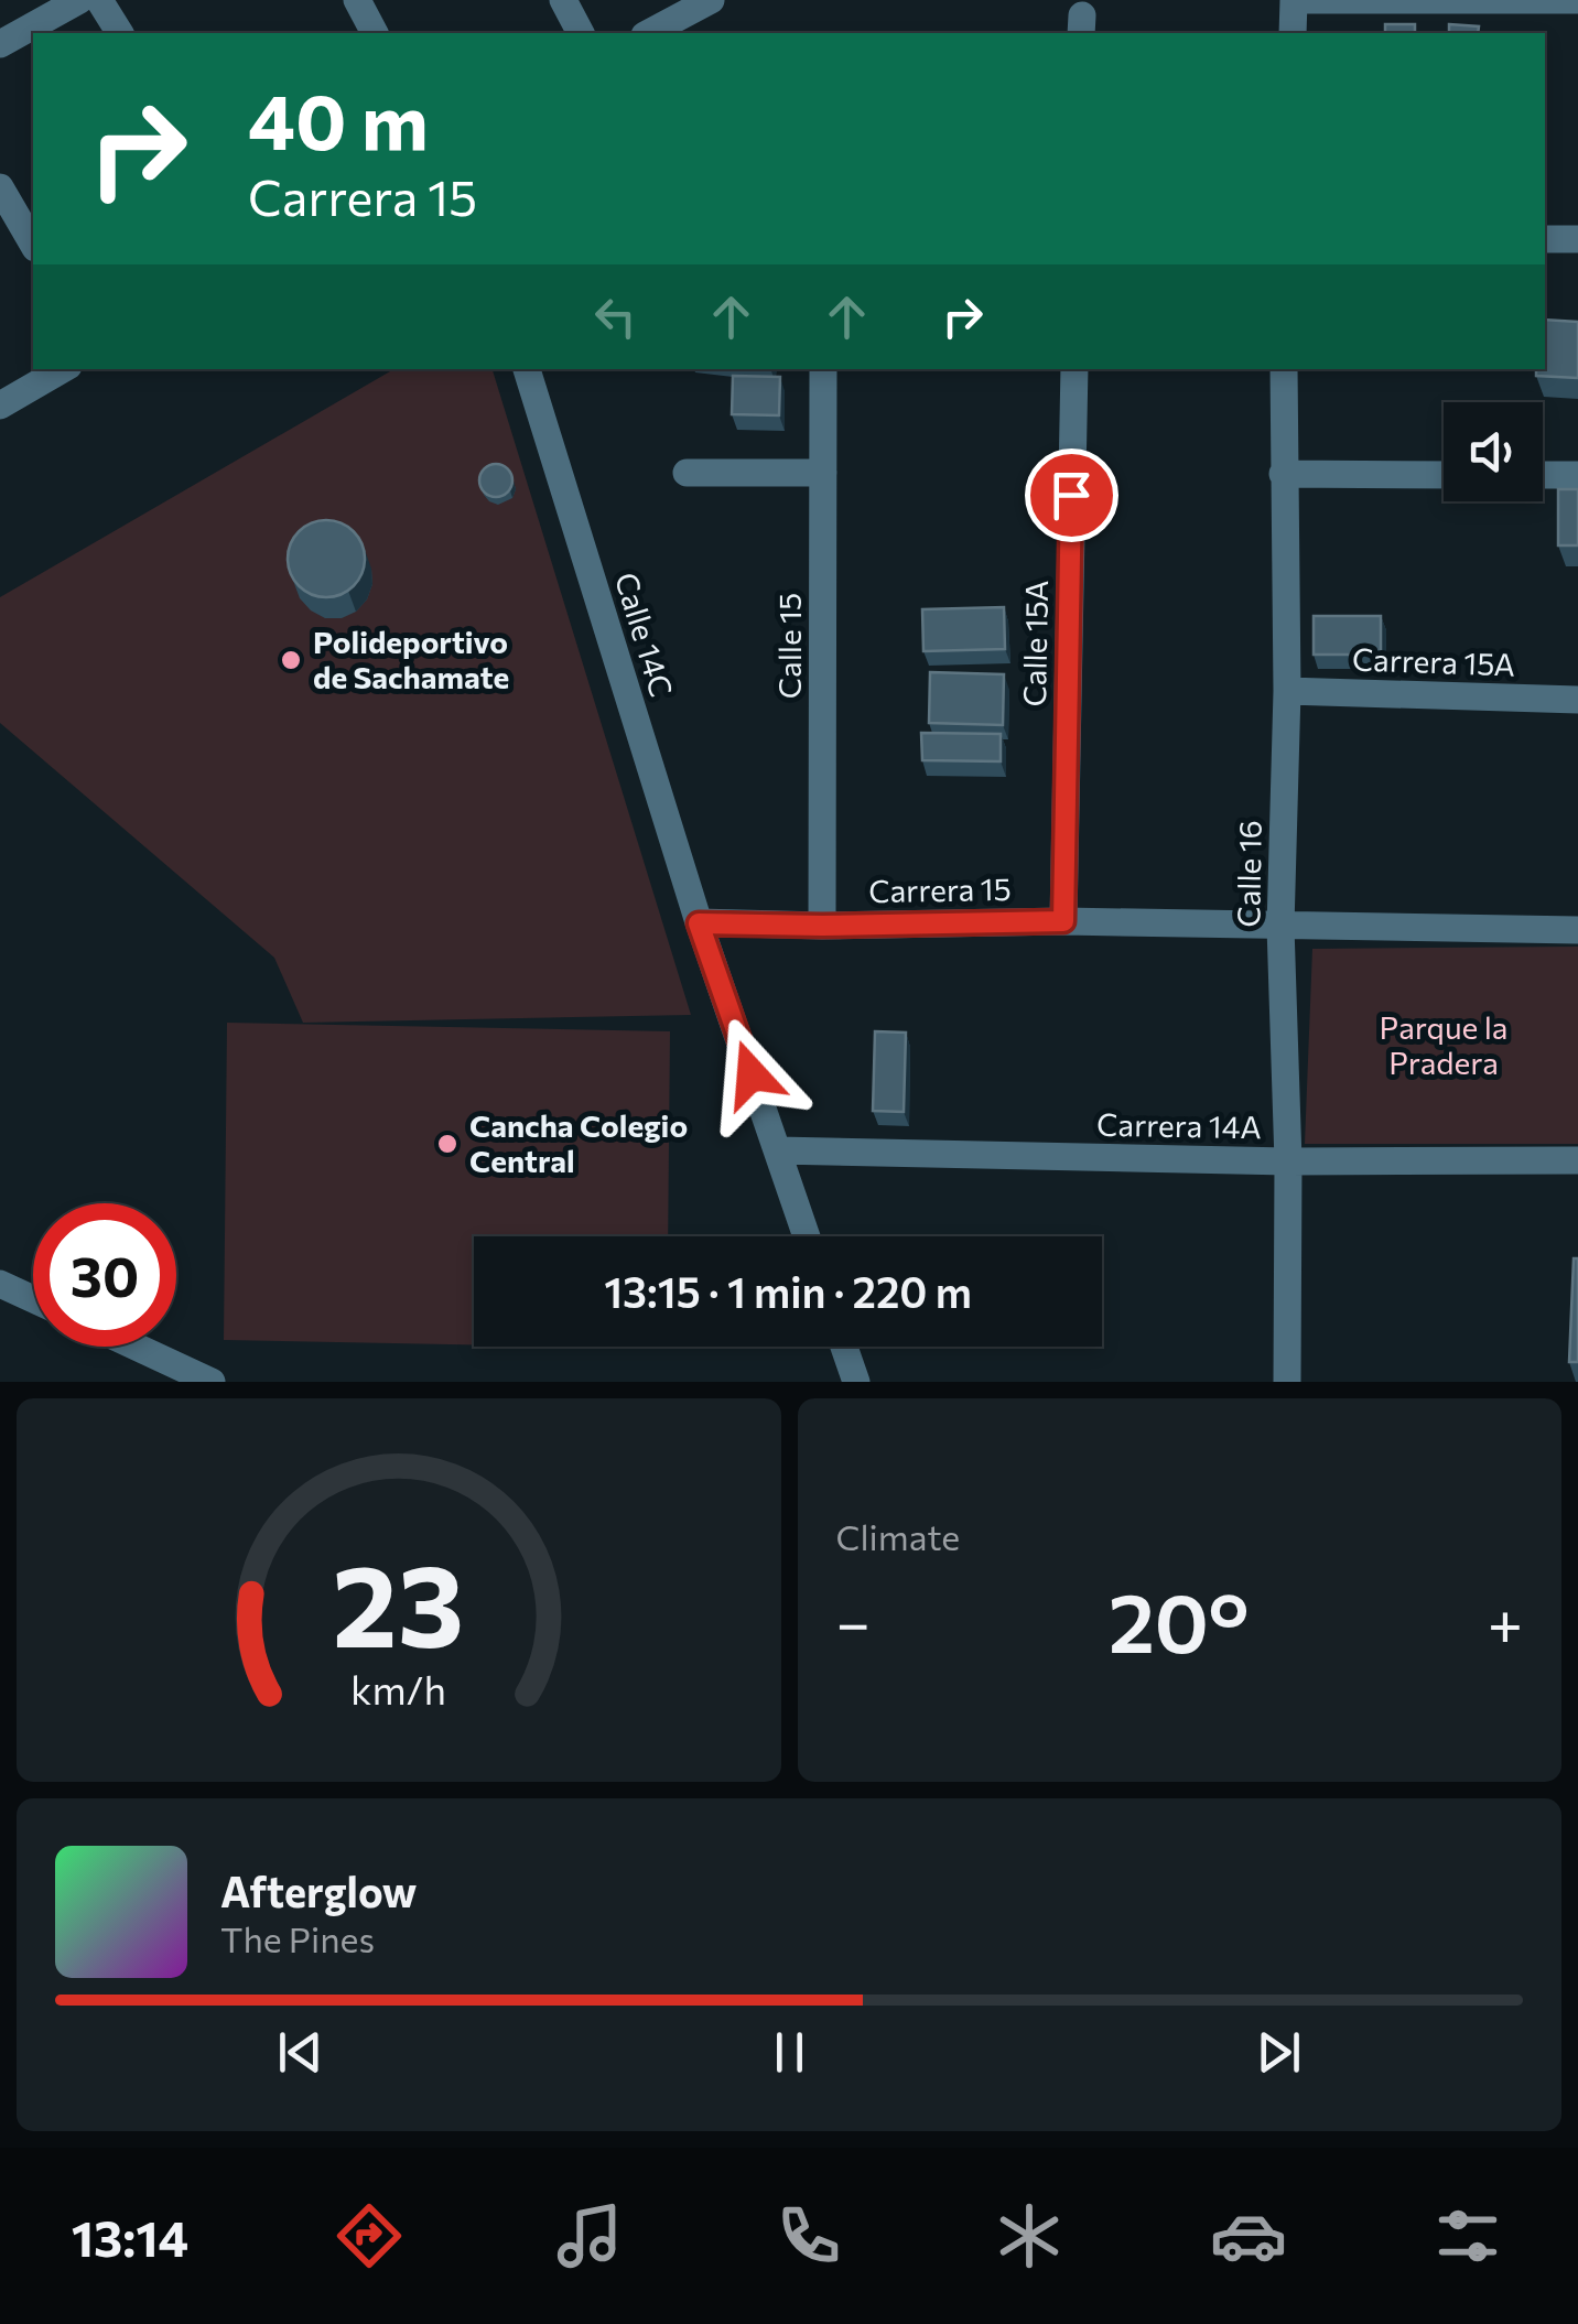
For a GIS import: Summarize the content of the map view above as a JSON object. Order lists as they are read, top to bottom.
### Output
{
  "streets": {
    "street": [
      "Calle 14C",
      "Calle 15A",
      "Calle 15",
      "Carrera 15A",
      "Calle 16",
      "Carrera 15",
      "Carrera 14A"
    ]
  },
  "crossings": [
    ["Calle 14C", "Carrera 15"],
    ["Calle 15A", "Carrera 15"],
    ["Calle 15", "Carrera 15"],
    ["Carrera 15A", "Calle 16"],
    ["Calle 16", "Carrera 15"],
    ["Calle 16", "Carrera 14A"]
  ],
  "parks": ["Parque la Pradera"],
  "places": ["Polideportivo de Sachamate", "Cancha Colegio Central"],
  "page": {
    "turn": ["40 m", "Carrera 15"],
    "limit": "30",
    "trip": "13:15 · 1 min · 220 m",
    "tile": "Climate",
    "heat": ["−", "20°", "+"],
    "song": ["Afterglow", "The Pines"],
    "tabs": "13:14",
    "gauge": ["23", "km/h"]
  }
}
